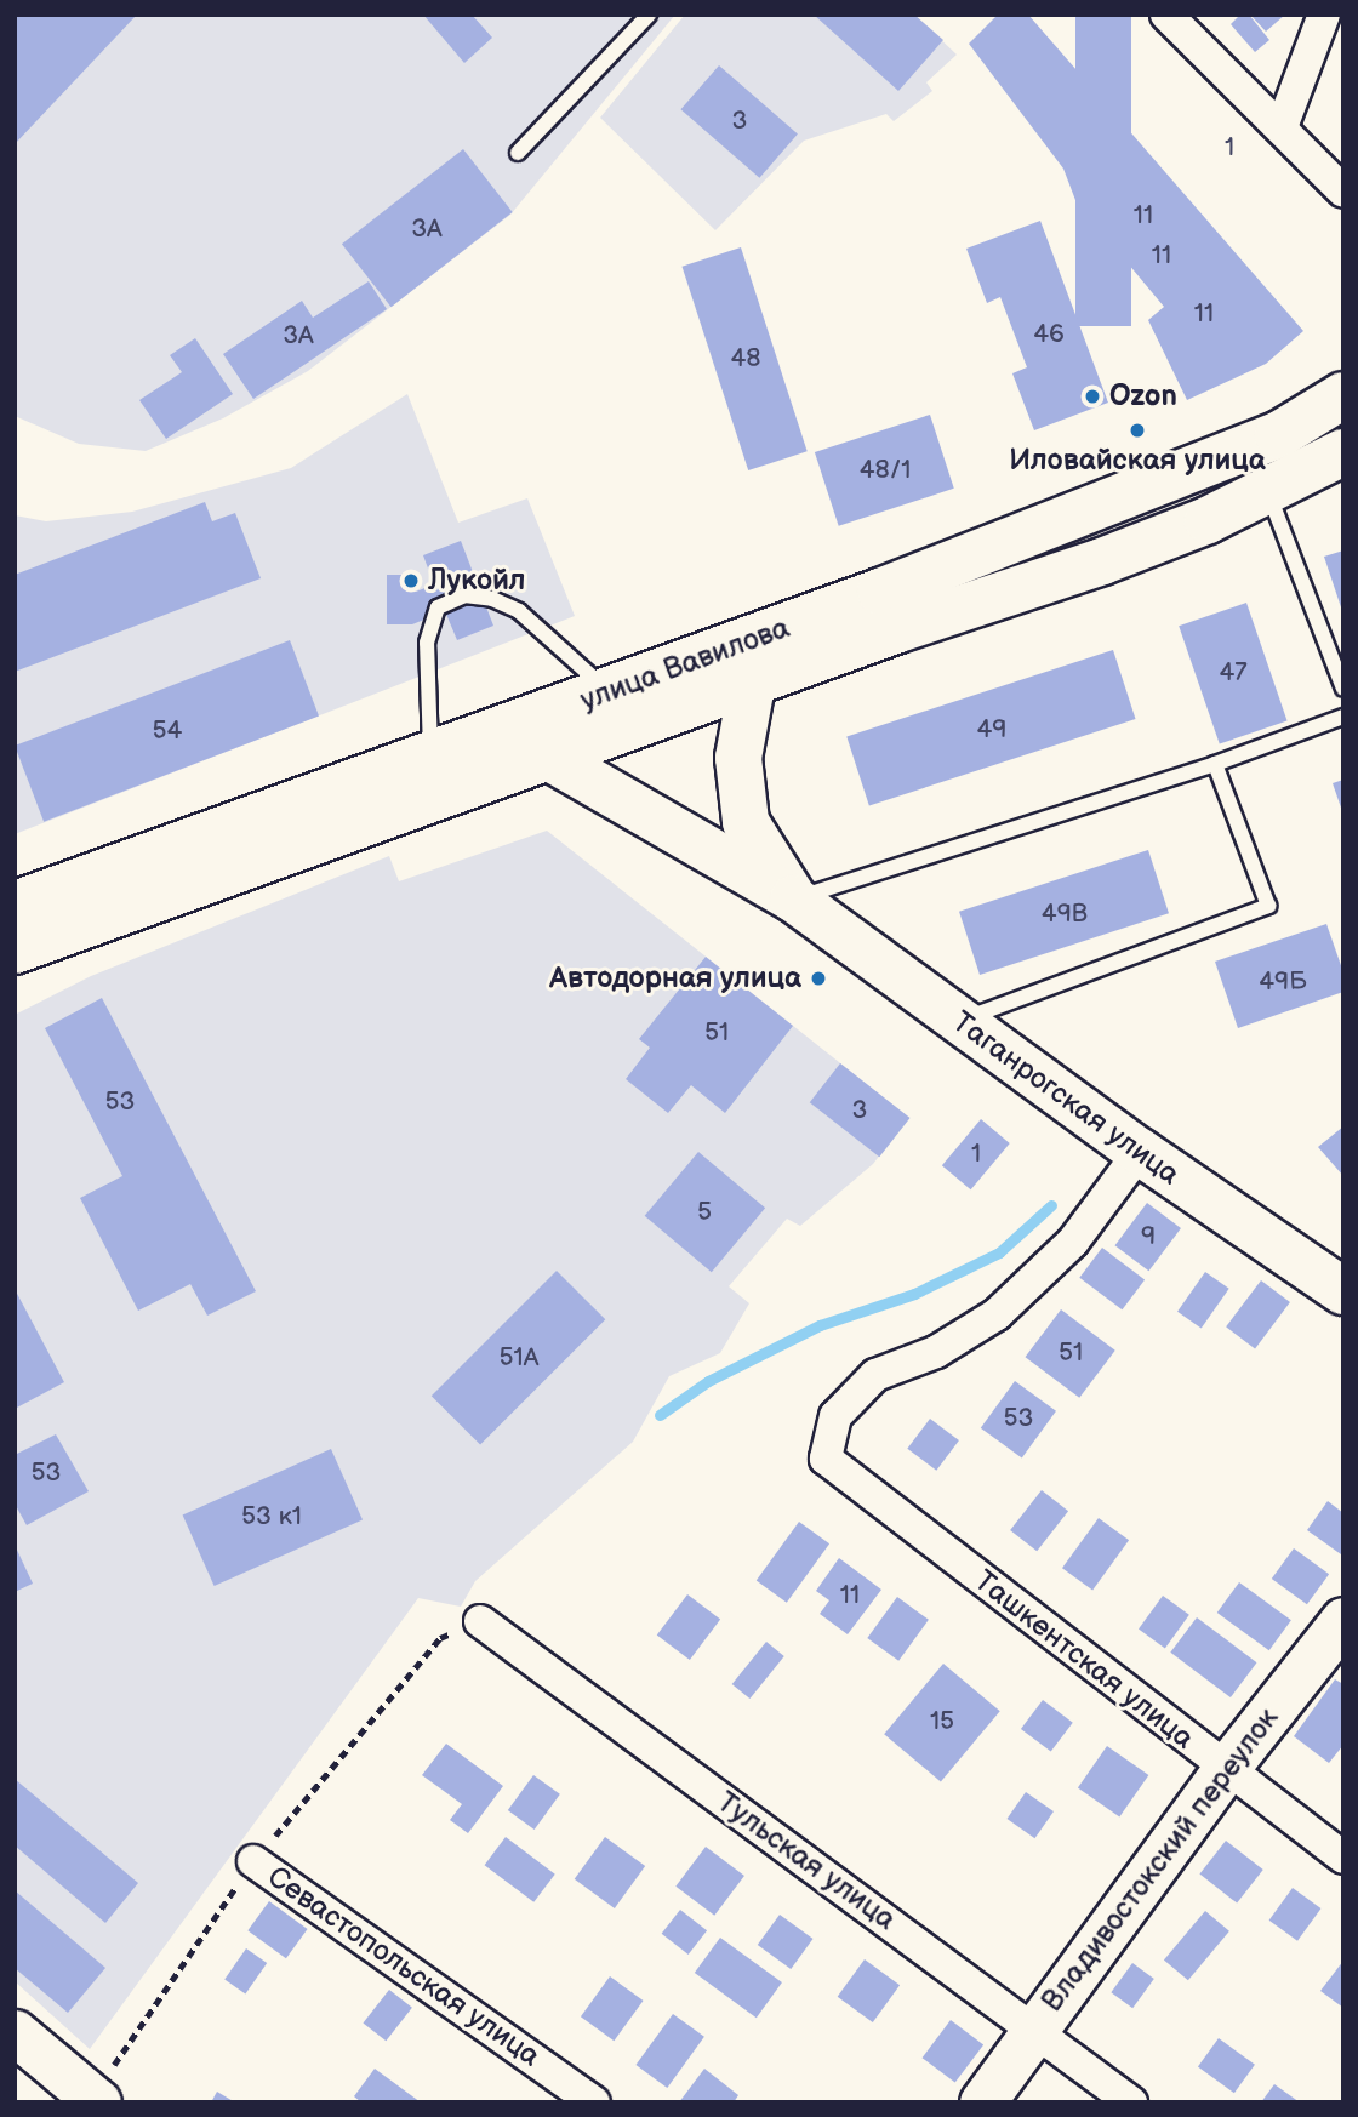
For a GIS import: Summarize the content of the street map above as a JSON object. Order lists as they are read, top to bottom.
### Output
{
  "streets": {
    "main road": ["улица Вавилова", "Таганрогская улица"],
    "street": [
      "Ташкентская улица",
      "Владивостокский переулок",
      "Тульская улица",
      "Севастопольская улица"
    ]
  },
  "crossings": [
    ["улица Вавилова", "Таганрогская улица"],
    ["Таганрогская улица", "Ташкентская улица"],
    ["Ташкентская улица", "Владивостокский переулок"],
    ["Владивостокский переулок", "Тульская улица"]
  ],
  "places": [
    "Ozon",
    "Иловайская улица",
    "Лукойл",
    "Автодорная улица"
  ],
  "house_numbers": [
    "3",
    "1",
    "11",
    "3А",
    "11",
    "11",
    "46",
    "3А",
    "48",
    "48/1",
    "47",
    "49",
    "54",
    "49В",
    "49Б",
    "51",
    "53",
    "3",
    "1",
    "5",
    "9",
    "51",
    "51А",
    "53",
    "53",
    "53 к1",
    "11",
    "15"
  ]
}
